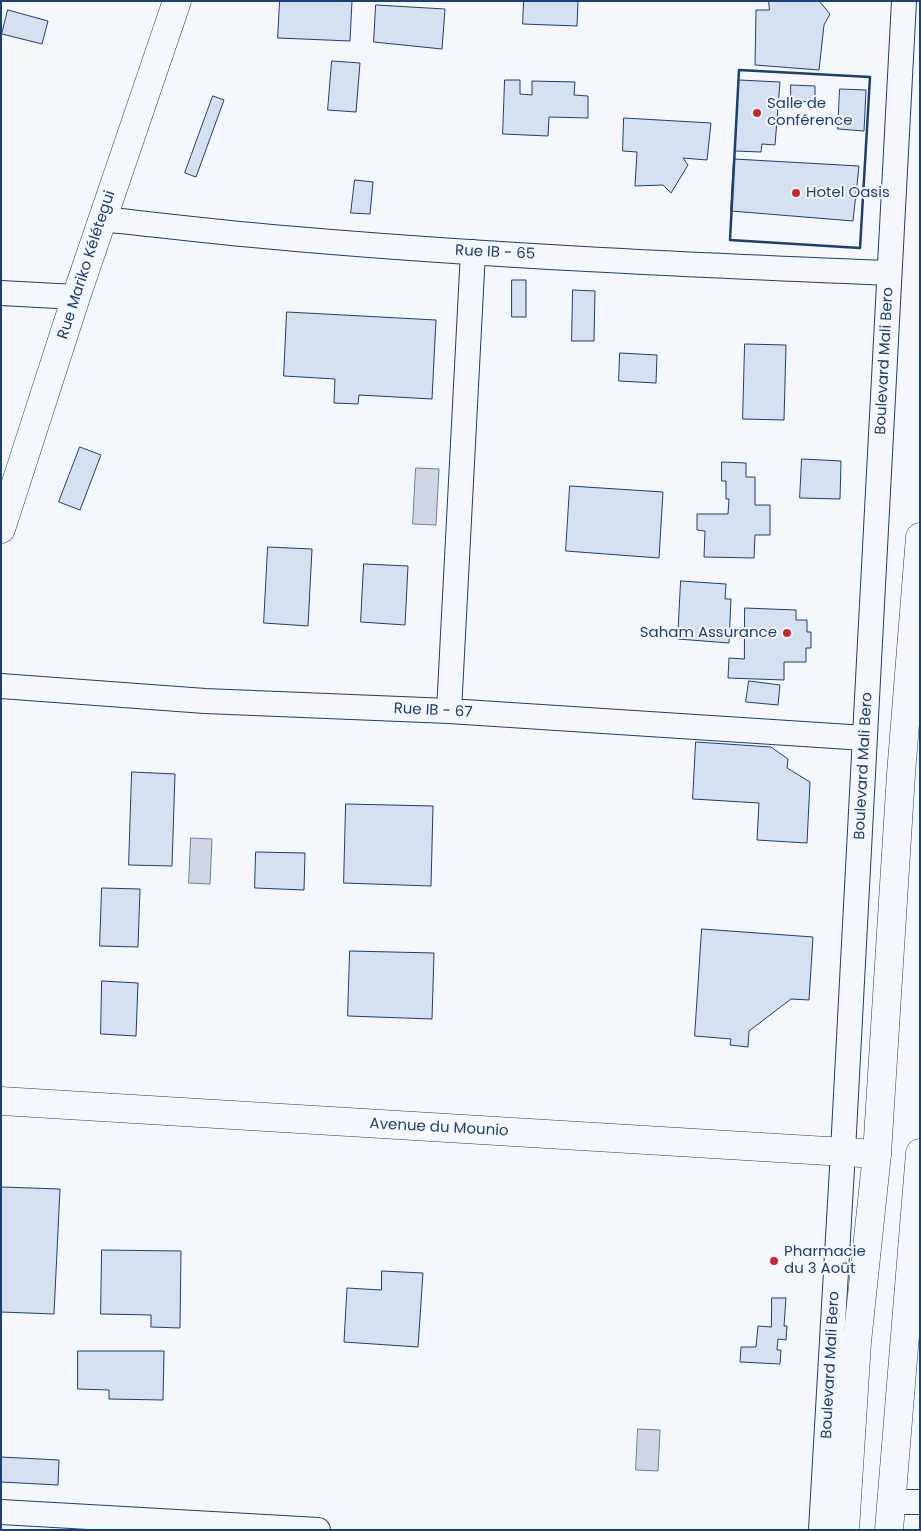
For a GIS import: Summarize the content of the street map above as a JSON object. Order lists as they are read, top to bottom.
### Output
{
  "streets": {
    "street": [
      "Rue IB - 65",
      "Rue Mariko Kélétegui",
      "Boulevard Mali Bero",
      "Rue IB - 67",
      "Avenue du Mounio"
    ]
  },
  "crossings": [
    ["Rue IB - 65", "Rue Mariko Kélétegui"],
    ["Rue IB - 65", "Boulevard Mali Bero"],
    ["Boulevard Mali Bero", "Rue IB - 67"],
    ["Boulevard Mali Bero", "Avenue du Mounio"]
  ],
  "places": [
    "Salle de conférence",
    "Hotel Oasis",
    "Saham Assurance",
    "Pharmacie du 3 Août"
  ]
}
